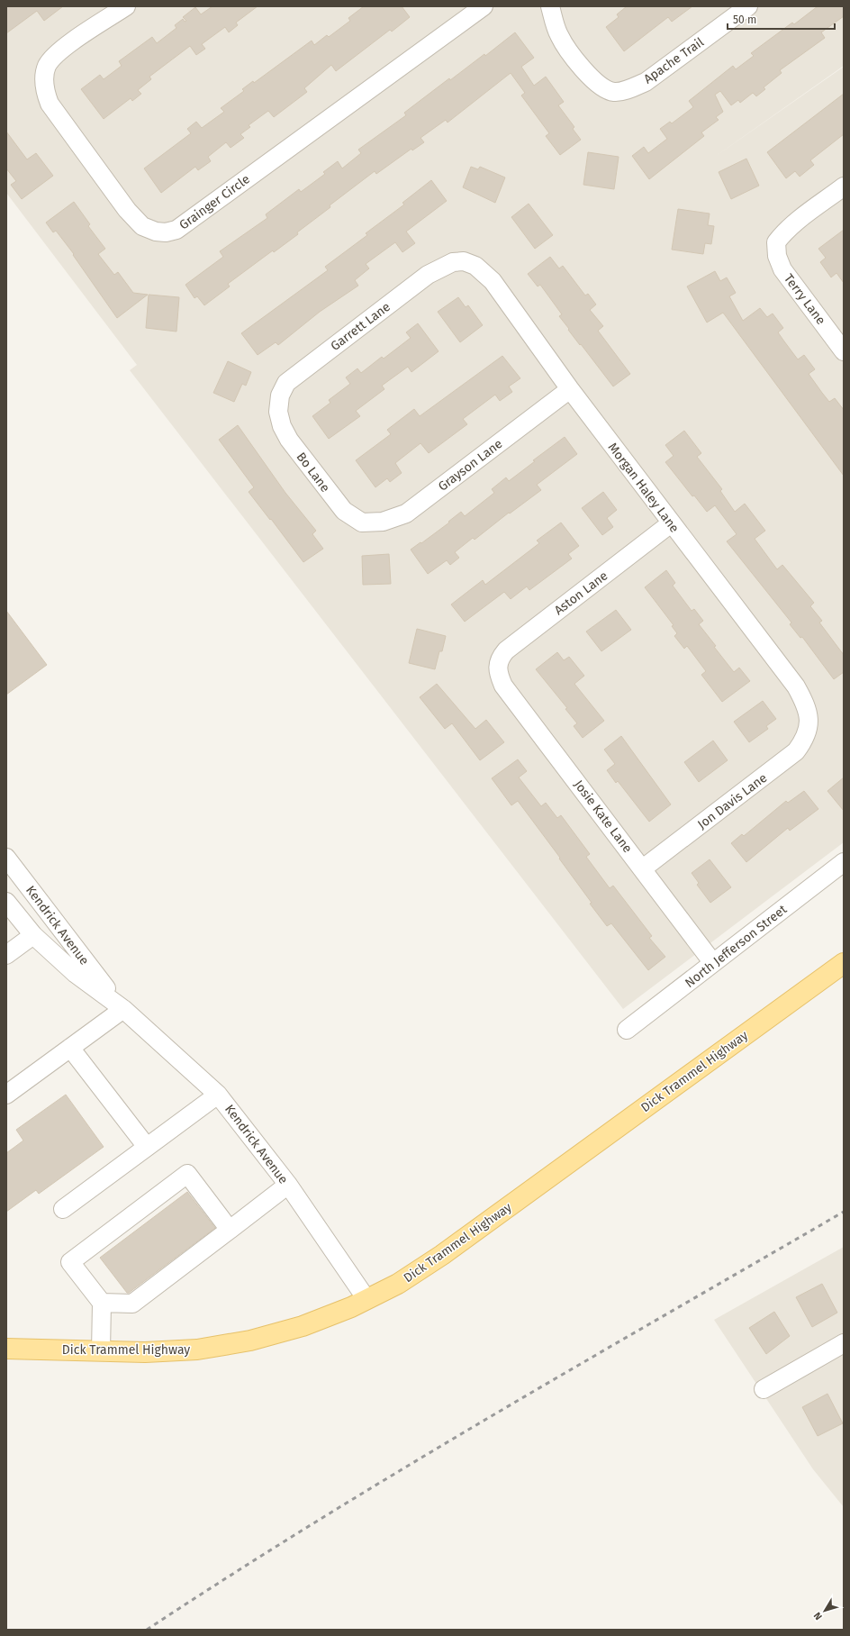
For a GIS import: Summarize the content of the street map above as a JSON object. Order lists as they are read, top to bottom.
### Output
{
  "streets": {
    "main road": ["Dick Trammel Highway"],
    "street": [
      "Apache Trail",
      "Grainger Circle",
      "Terry Lane",
      "Garrett Lane",
      "Grayson Lane",
      "Bo Lane",
      "Morgan Haley Lane",
      "Aston Lane",
      "Jon Davis Lane",
      "Josie Kate Lane",
      "Kendrick Avenue",
      "North Jefferson Street"
    ]
  },
  "crossings": [
    ["Garrett Lane", "Bo Lane"],
    ["Garrett Lane", "Morgan Haley Lane"],
    ["Grayson Lane", "Bo Lane"],
    ["Grayson Lane", "Morgan Haley Lane"],
    ["Morgan Haley Lane", "Aston Lane"],
    ["Morgan Haley Lane", "Jon Davis Lane"],
    ["Aston Lane", "Josie Kate Lane"],
    ["Jon Davis Lane", "Josie Kate Lane"],
    ["Josie Kate Lane", "North Jefferson Street"],
    ["Kendrick Avenue", "Dick Trammel Highway"]
  ],
  "scale_bar": "50 m",
  "north": "bottom left"
}
